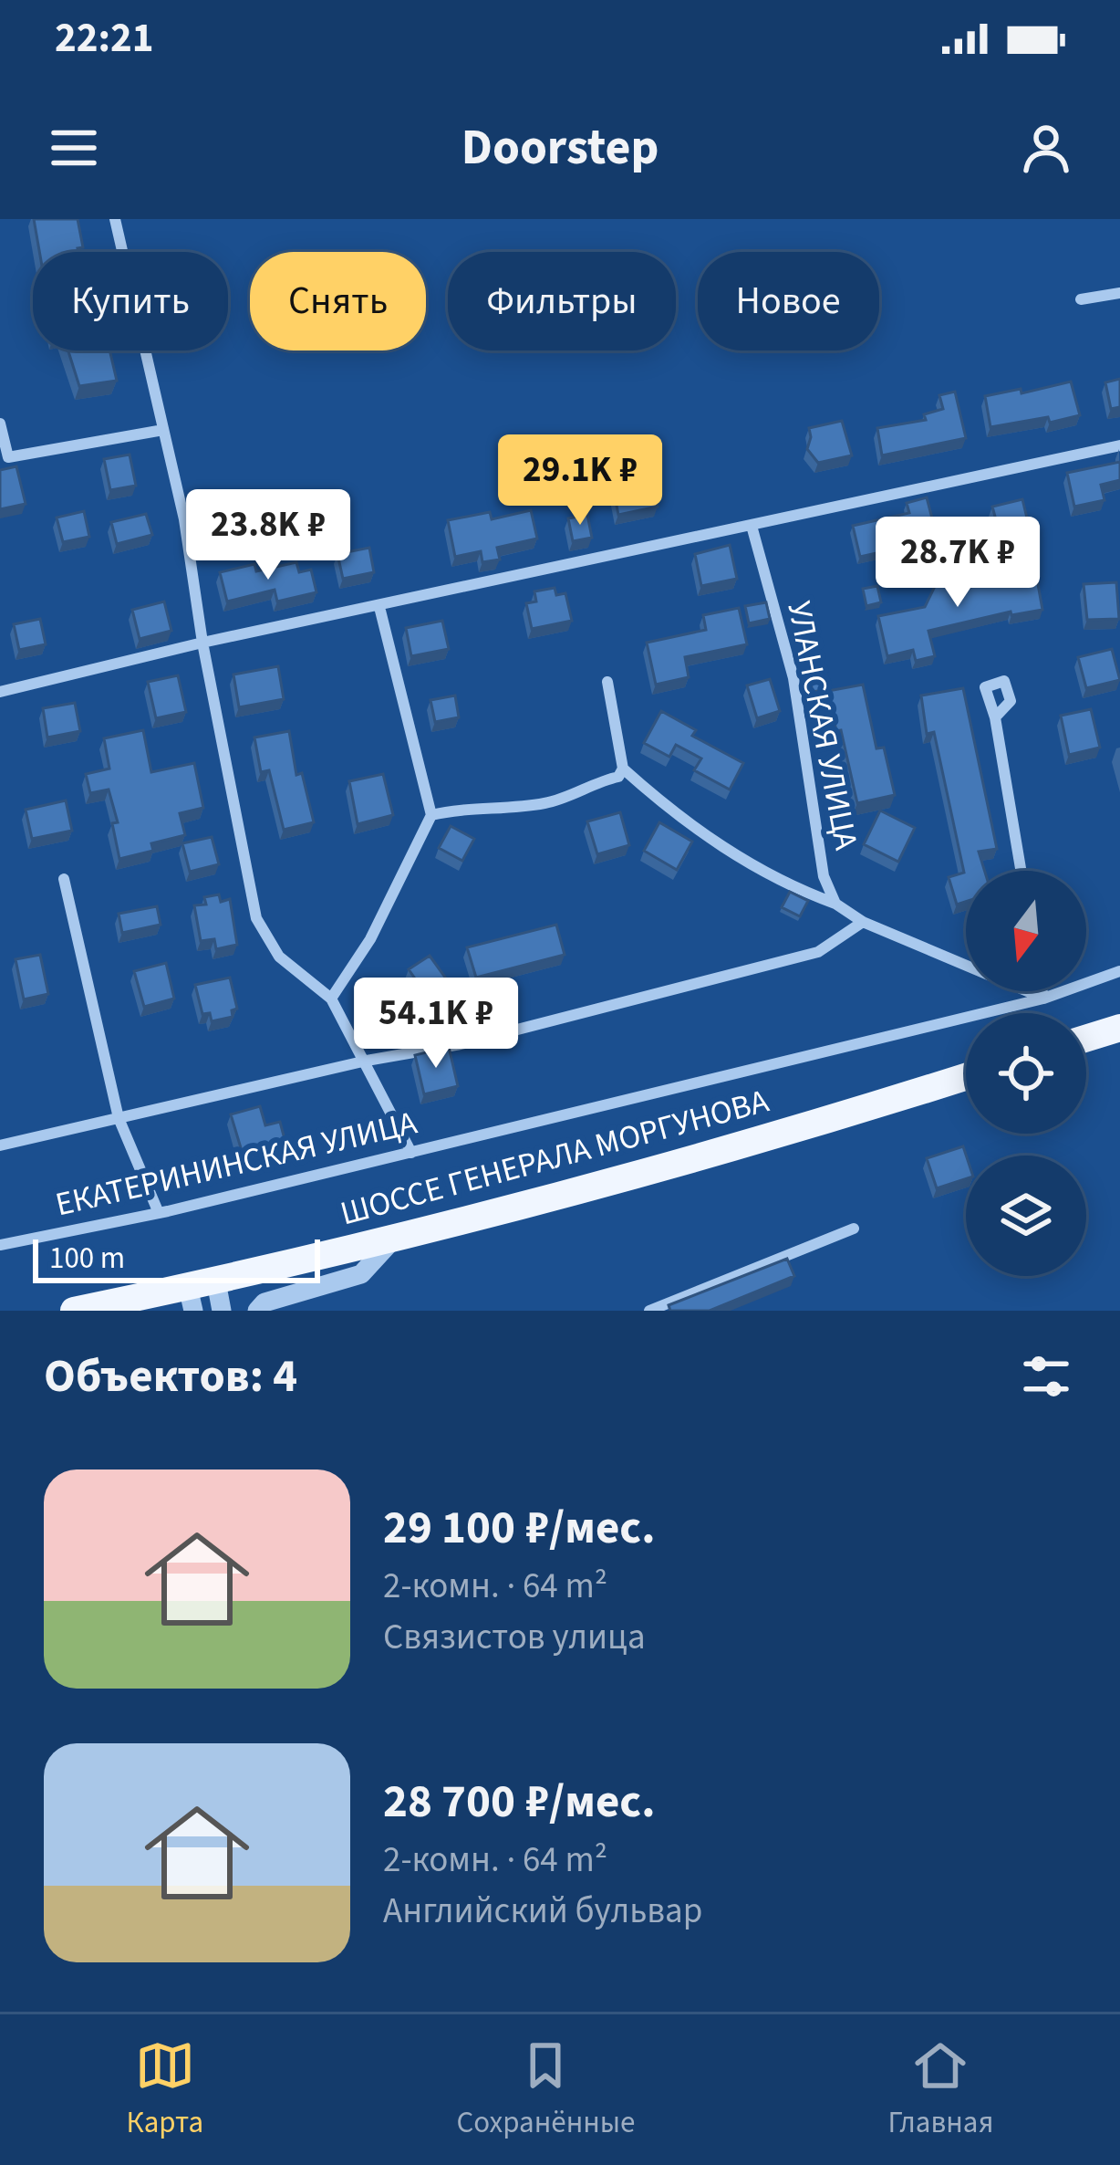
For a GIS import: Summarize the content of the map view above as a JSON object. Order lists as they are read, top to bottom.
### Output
{
  "streets": {
    "main road": ["ШОССЕ ГЕНЕРАЛА МОРГУНОВА"],
    "street": ["УЛАНСКАЯ УЛИЦА", "ЕКАТЕРИНИНСКАЯ УЛИЦА"]
  },
  "scale_bar": "100 m",
  "north": "bottom",
  "page": {
    "status": "22:21",
    "header": "Doorstep",
    "chip": [
      "Купить",
      "Снять",
      "Фильтры",
      "Новое"
    ],
    "price": [
      "29.1K ₽",
      "23.8K ₽",
      "28.7K ₽",
      "54.1K ₽"
    ],
    "scale": "100 m",
    "heading": "Объектов: 4",
    "list": [
      {
        "name": "29 100 ₽/мес.",
        "note": "2-комн. · 64 m² · Связистов улица"
      },
      {
        "name": "28 700 ₽/мес.",
        "note": "2-комн. · 64 m² · Английский бульвар"
      }
    ],
    "tabs": ["Карта", "Сохранённые", "Главная"]
  }
}
